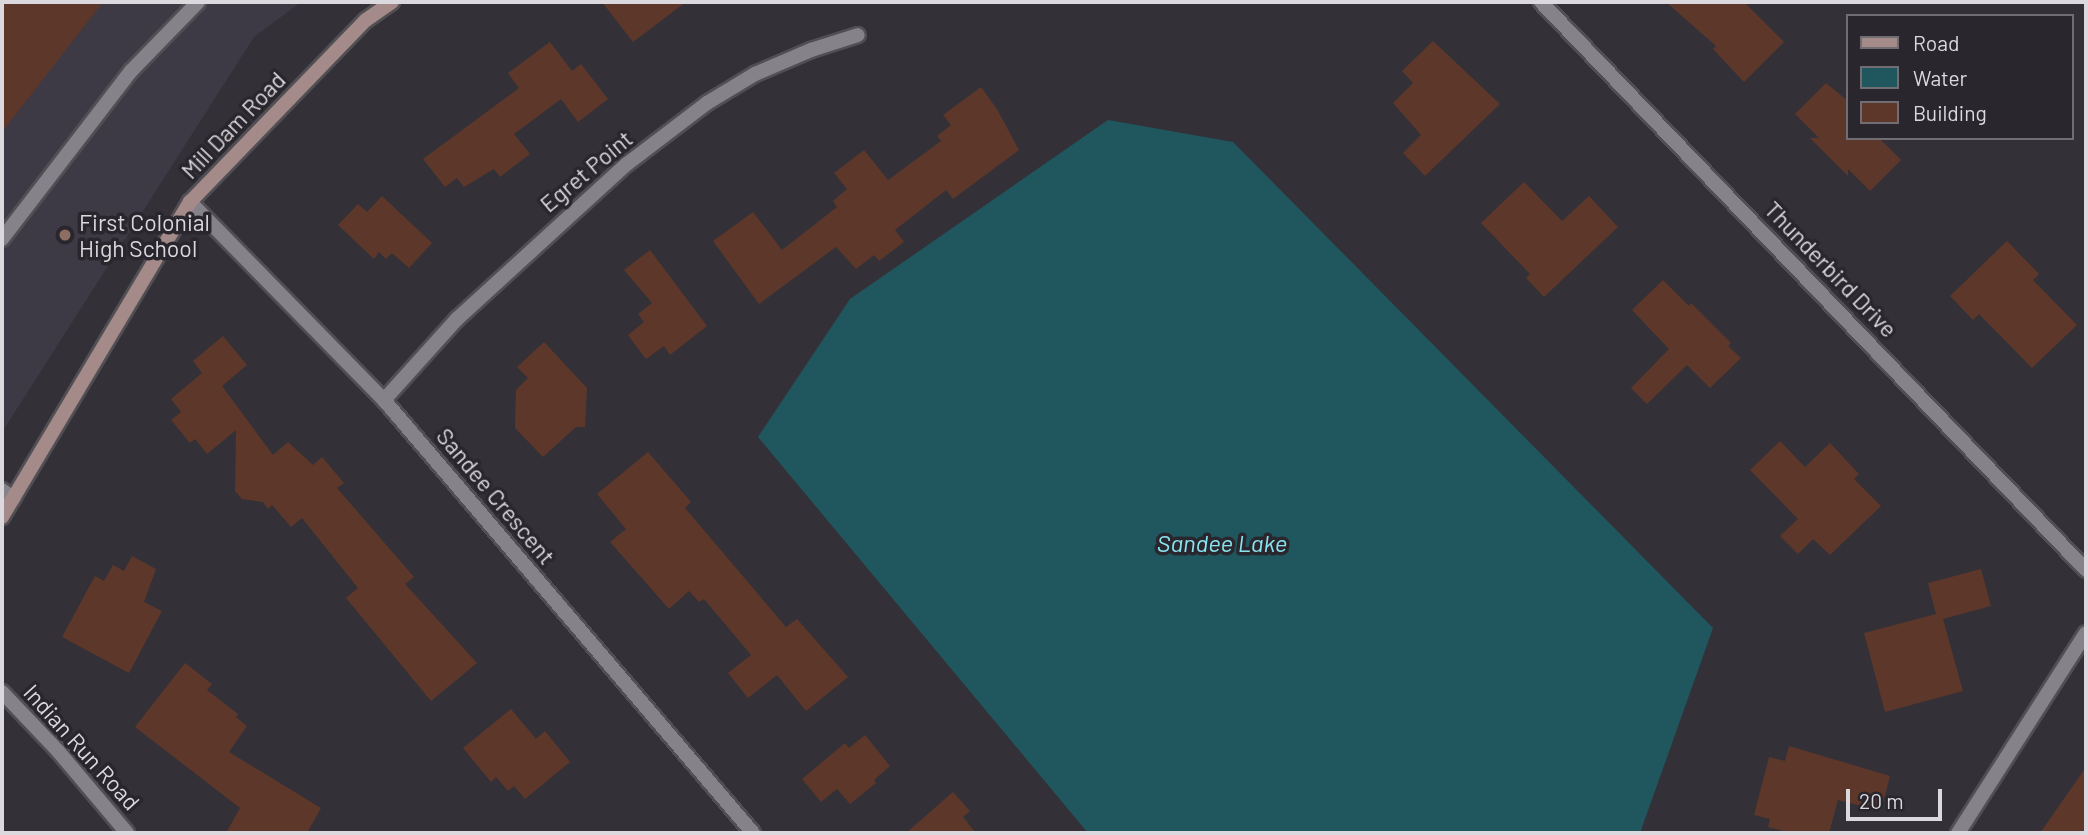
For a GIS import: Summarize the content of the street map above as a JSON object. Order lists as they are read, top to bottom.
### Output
{
  "streets": {
    "street": [
      "Mill Dam Road",
      "Egret Point",
      "Thunderbird Drive",
      "Sandee Crescent",
      "Indian Run Road"
    ]
  },
  "crossings": [
    ["Mill Dam Road", "Sandee Crescent"],
    ["Egret Point", "Sandee Crescent"]
  ],
  "water": ["Sandee Lake"],
  "places": ["First Colonial High School"],
  "legend": ["Road", "Water", "Building"],
  "scale_bar": "20 m"
}
